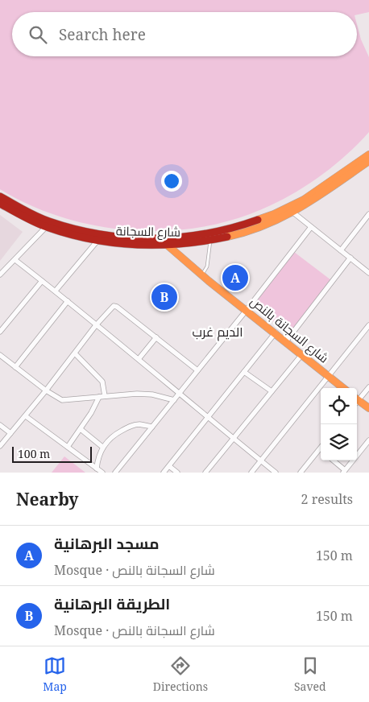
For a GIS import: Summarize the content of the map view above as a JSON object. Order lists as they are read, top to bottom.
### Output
{
  "streets": {
    "main road": ["شارع السجانة", "شارع السجانة بالنص"]
  },
  "crossings": [
    ["شارع السجانة", "شارع السجانة بالنص"]
  ],
  "districts": ["الديم غرب"],
  "scale_bar": "100 m",
  "page": {
    "search": "Search here",
    "pins": ["A", "B"],
    "scale": "100 m",
    "heading": ["Nearby", "2 results"],
    "list": [
      {
        "mark": "A",
        "name": "مسجد البرهانية",
        "note": "Mosque · شارع السجانة بالنص",
        "value": "150 m"
      },
      {
        "mark": "B",
        "name": "الطريقة البرهانية",
        "note": "Mosque · شارع السجانة بالنص",
        "value": "150 m"
      }
    ],
    "nav": ["Map", "Directions", "Saved"]
  }
}
